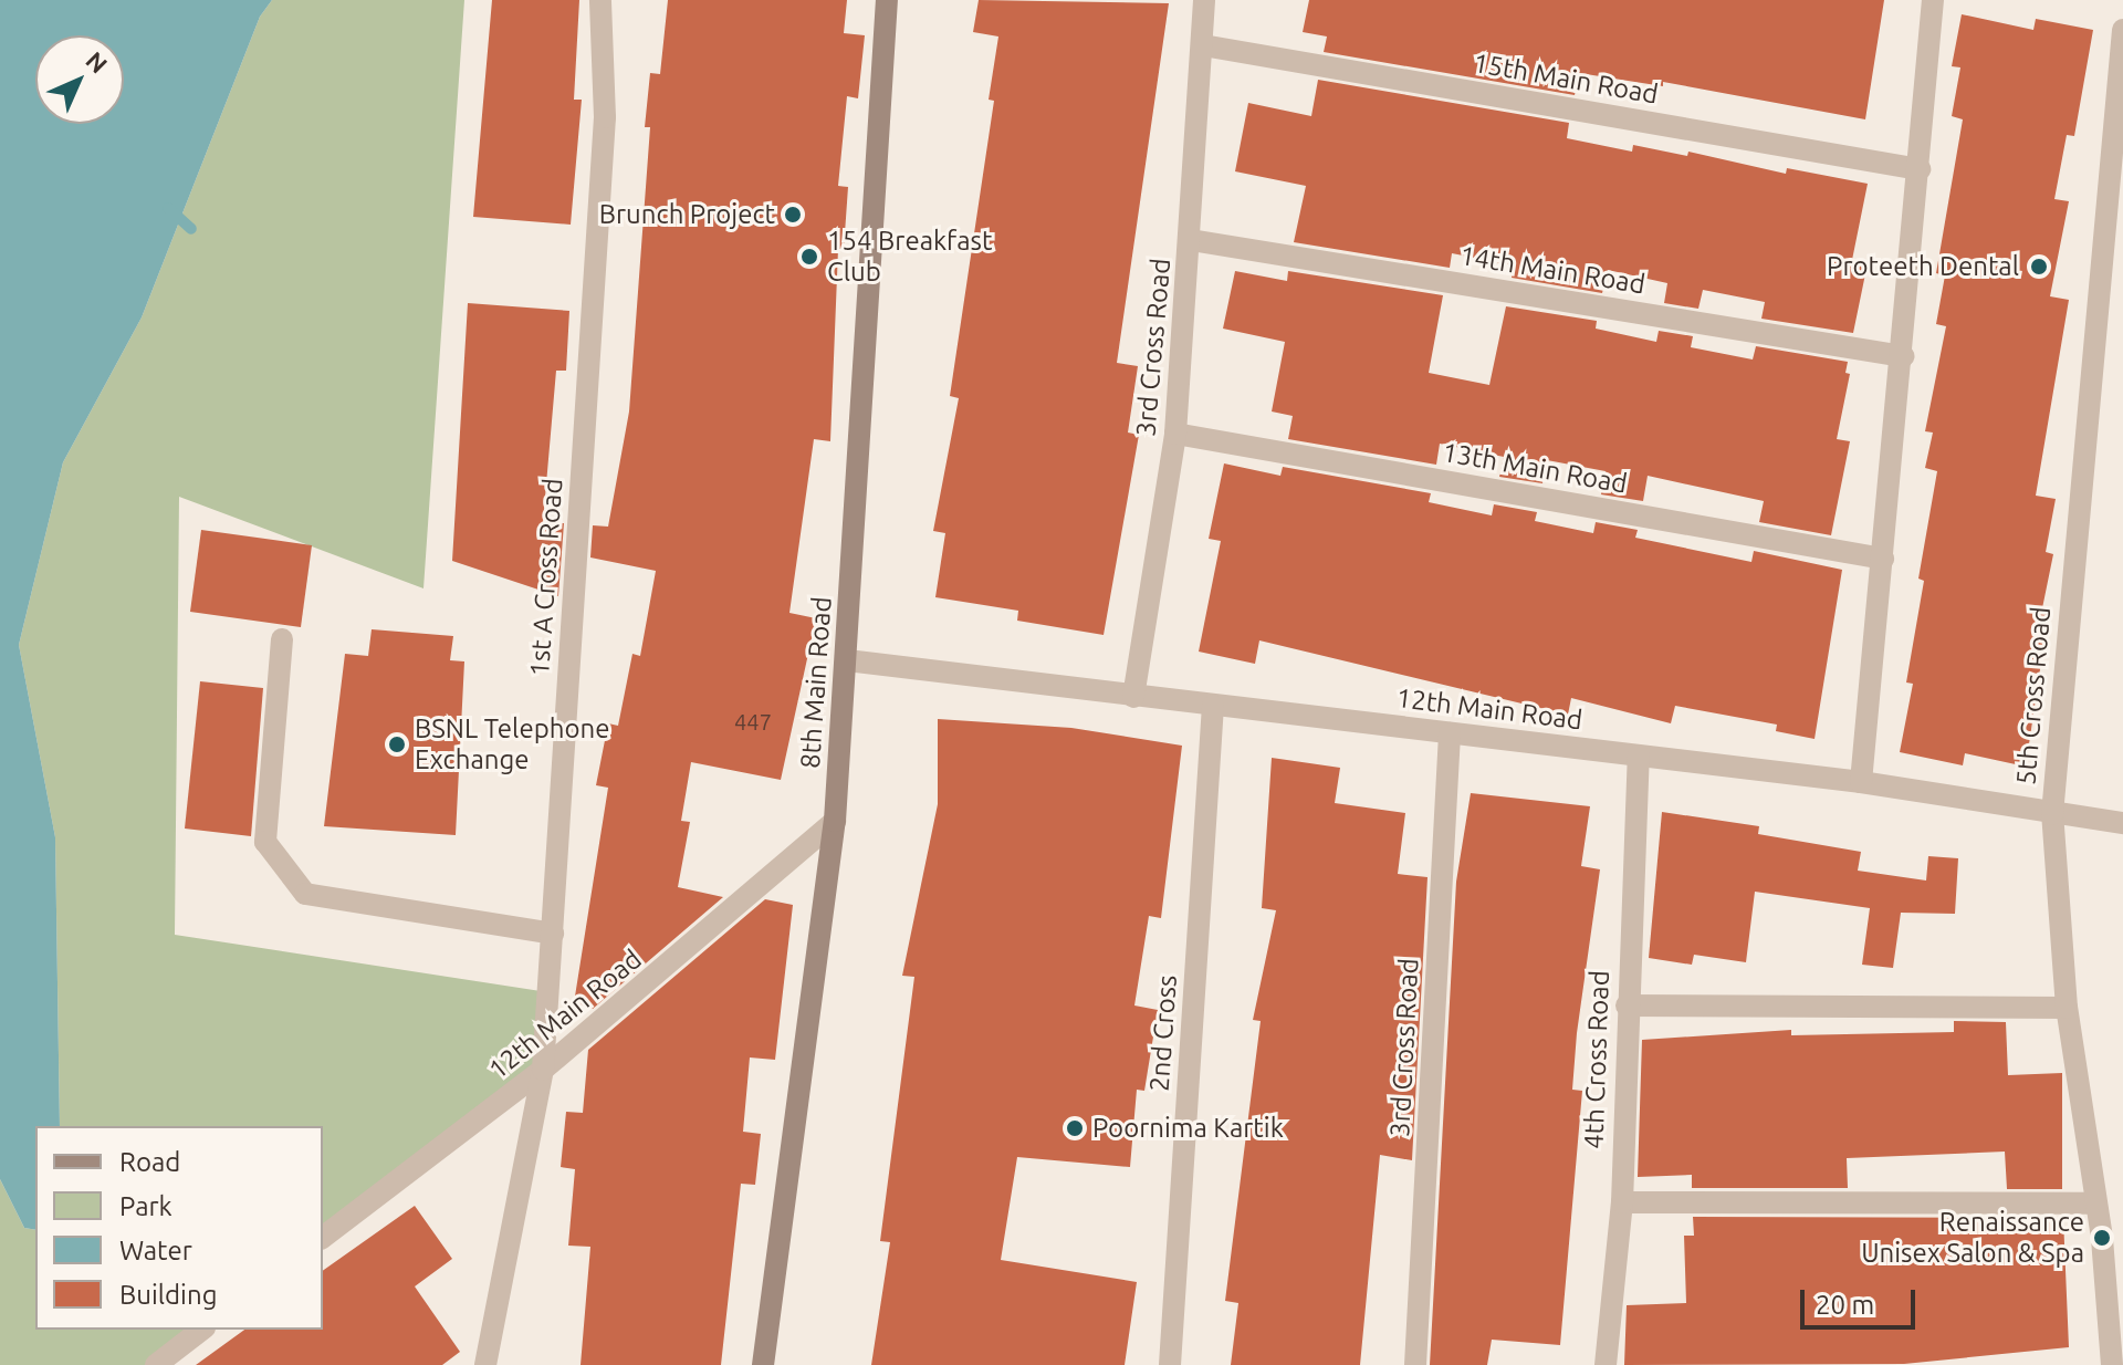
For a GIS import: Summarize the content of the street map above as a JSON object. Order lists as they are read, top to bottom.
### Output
{
  "streets": {
    "street": [
      "15th Main Road",
      "14th Main Road",
      "3rd Cross Road",
      "13th Main Road",
      "1st A Cross Road",
      "8th Main Road",
      "5th Cross Road",
      "12th Main Road",
      "2nd Cross",
      "4th Cross Road"
    ]
  },
  "crossings": [
    ["15th Main Road", "3rd Cross Road"],
    ["14th Main Road", "3rd Cross Road"],
    ["3rd Cross Road", "13th Main Road"],
    ["3rd Cross Road", "12th Main Road"],
    ["1st A Cross Road", "12th Main Road"],
    ["8th Main Road", "12th Main Road"],
    ["5th Cross Road", "12th Main Road"],
    ["12th Main Road", "2nd Cross"],
    ["12th Main Road", "4th Cross Road"]
  ],
  "places": [
    "Brunch Project",
    "154 Breakfast Club",
    "Proteeth Dental",
    "BSNL Telephone Exchange",
    "Poornima Kartik",
    "Renaissance Unisex Salon & Spa"
  ],
  "house_numbers": ["447"],
  "legend": [
    "Road",
    "Park",
    "Water",
    "Building"
  ],
  "scale_bar": "20 m",
  "north": "top right"
}
